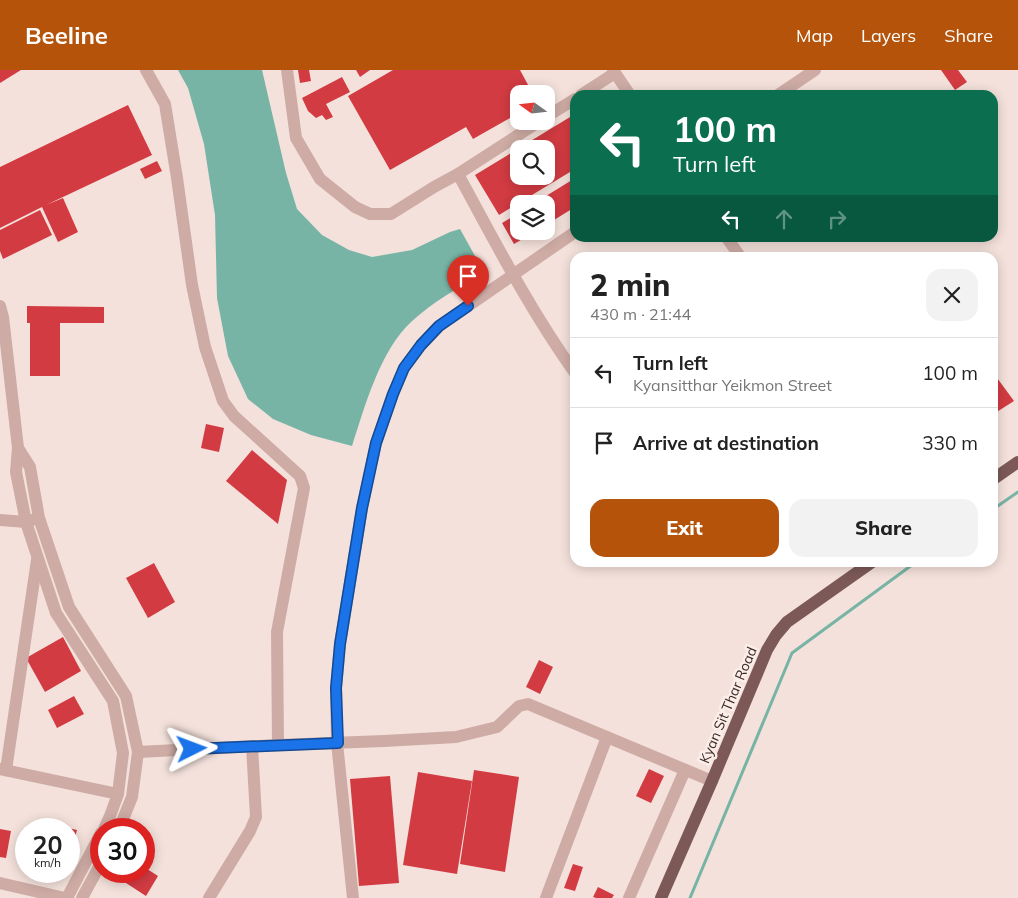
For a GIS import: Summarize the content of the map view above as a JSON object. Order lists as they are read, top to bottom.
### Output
{
  "streets": {
    "main road": ["Kyan Sit Thar Road"]
  },
  "north": "left",
  "page": {
    "header": "Beeline",
    "nav": ["Map", "Layers", "Share"],
    "turn": ["100 m", "Turn left"],
    "heading": ["2 min", "430 m · 21:44"],
    "list": [
      {
        "name": "Turn left",
        "note": "Kyansitthar Yeikmon Street",
        "value": "100 m"
      },
      {
        "name": "Arrive at destination",
        "value": "330 m"
      }
    ],
    "buttons": ["Exit", "Share"],
    "speed": "20 km/h",
    "limit": "30"
  }
}
